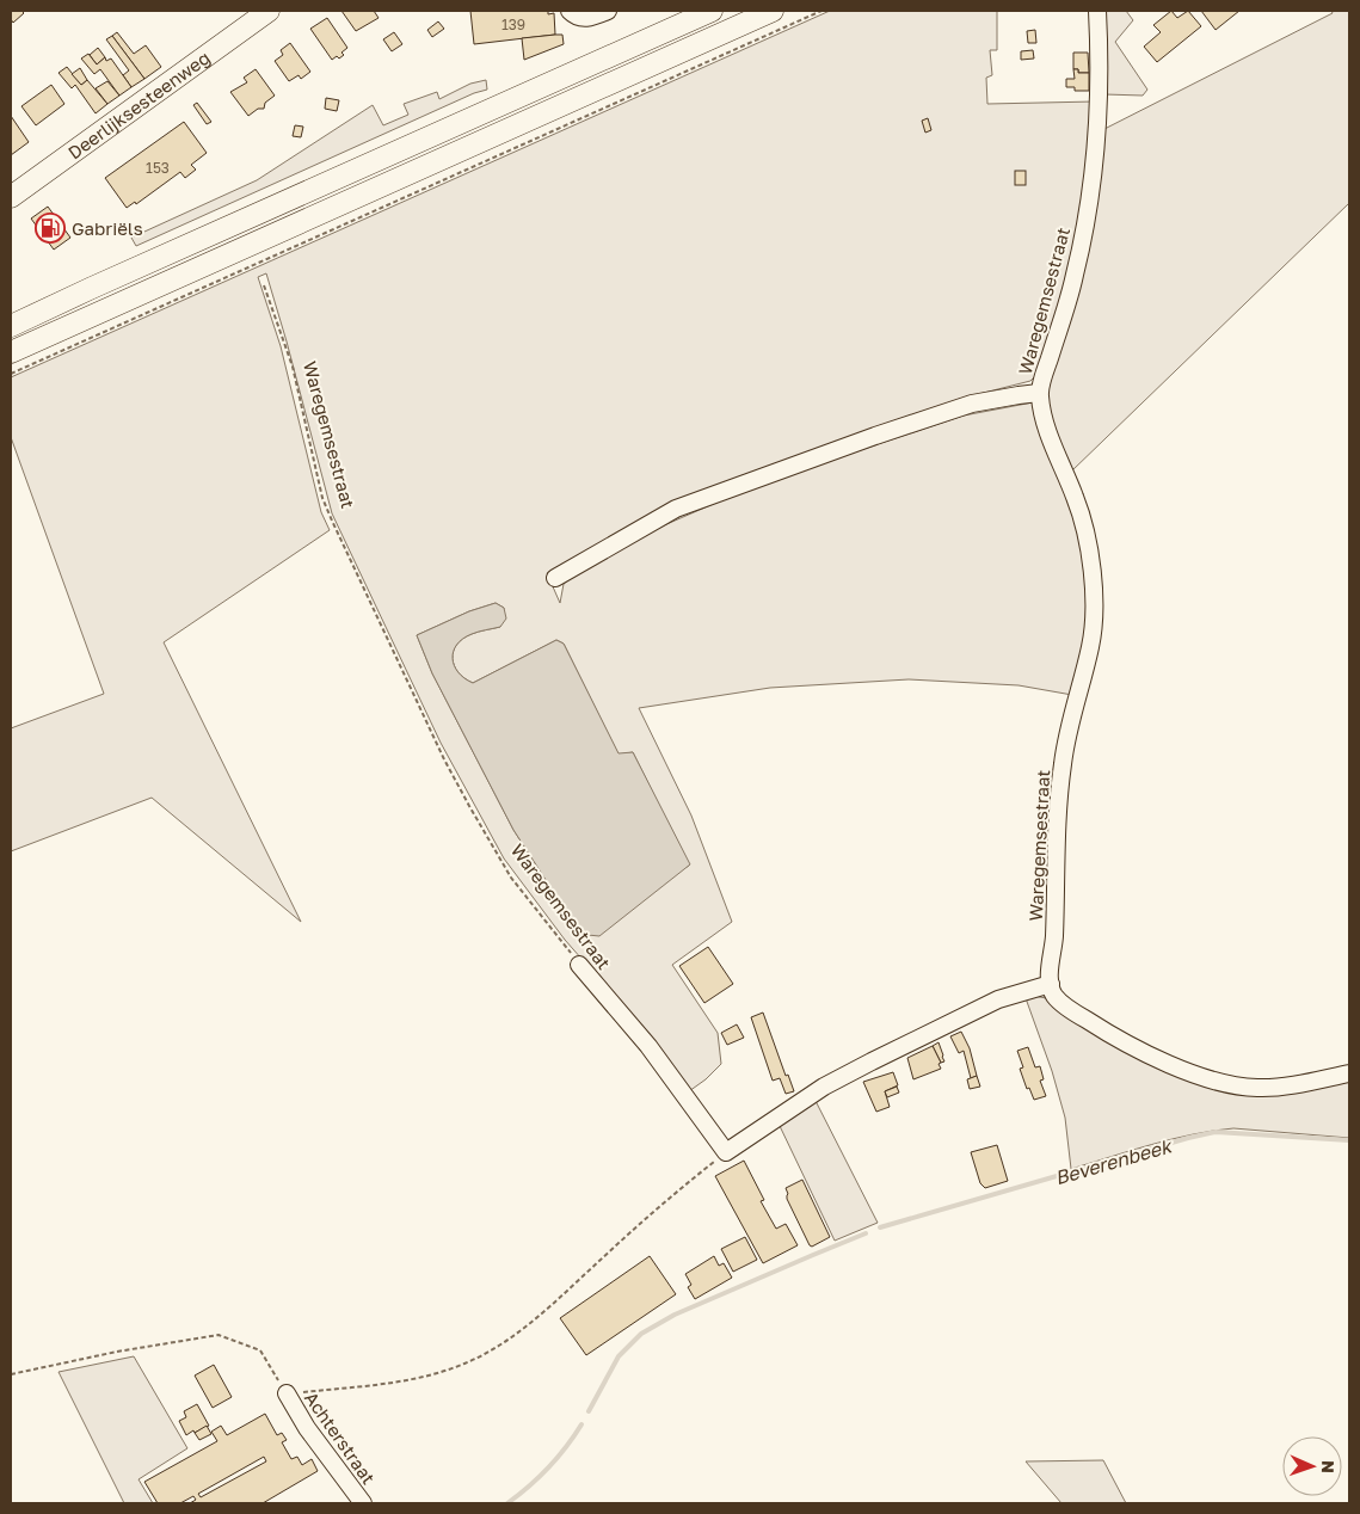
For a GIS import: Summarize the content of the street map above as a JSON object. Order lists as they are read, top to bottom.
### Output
{
  "streets": {
    "main road": ["Deerlijksesteenweg"],
    "street": ["Waregemsestraat", "Achterstraat"]
  },
  "water": ["Beverenbeek"],
  "places": {
    "fuel station": ["Gabriëls"]
  },
  "house_numbers": ["139", "153"],
  "north": "right"
}
